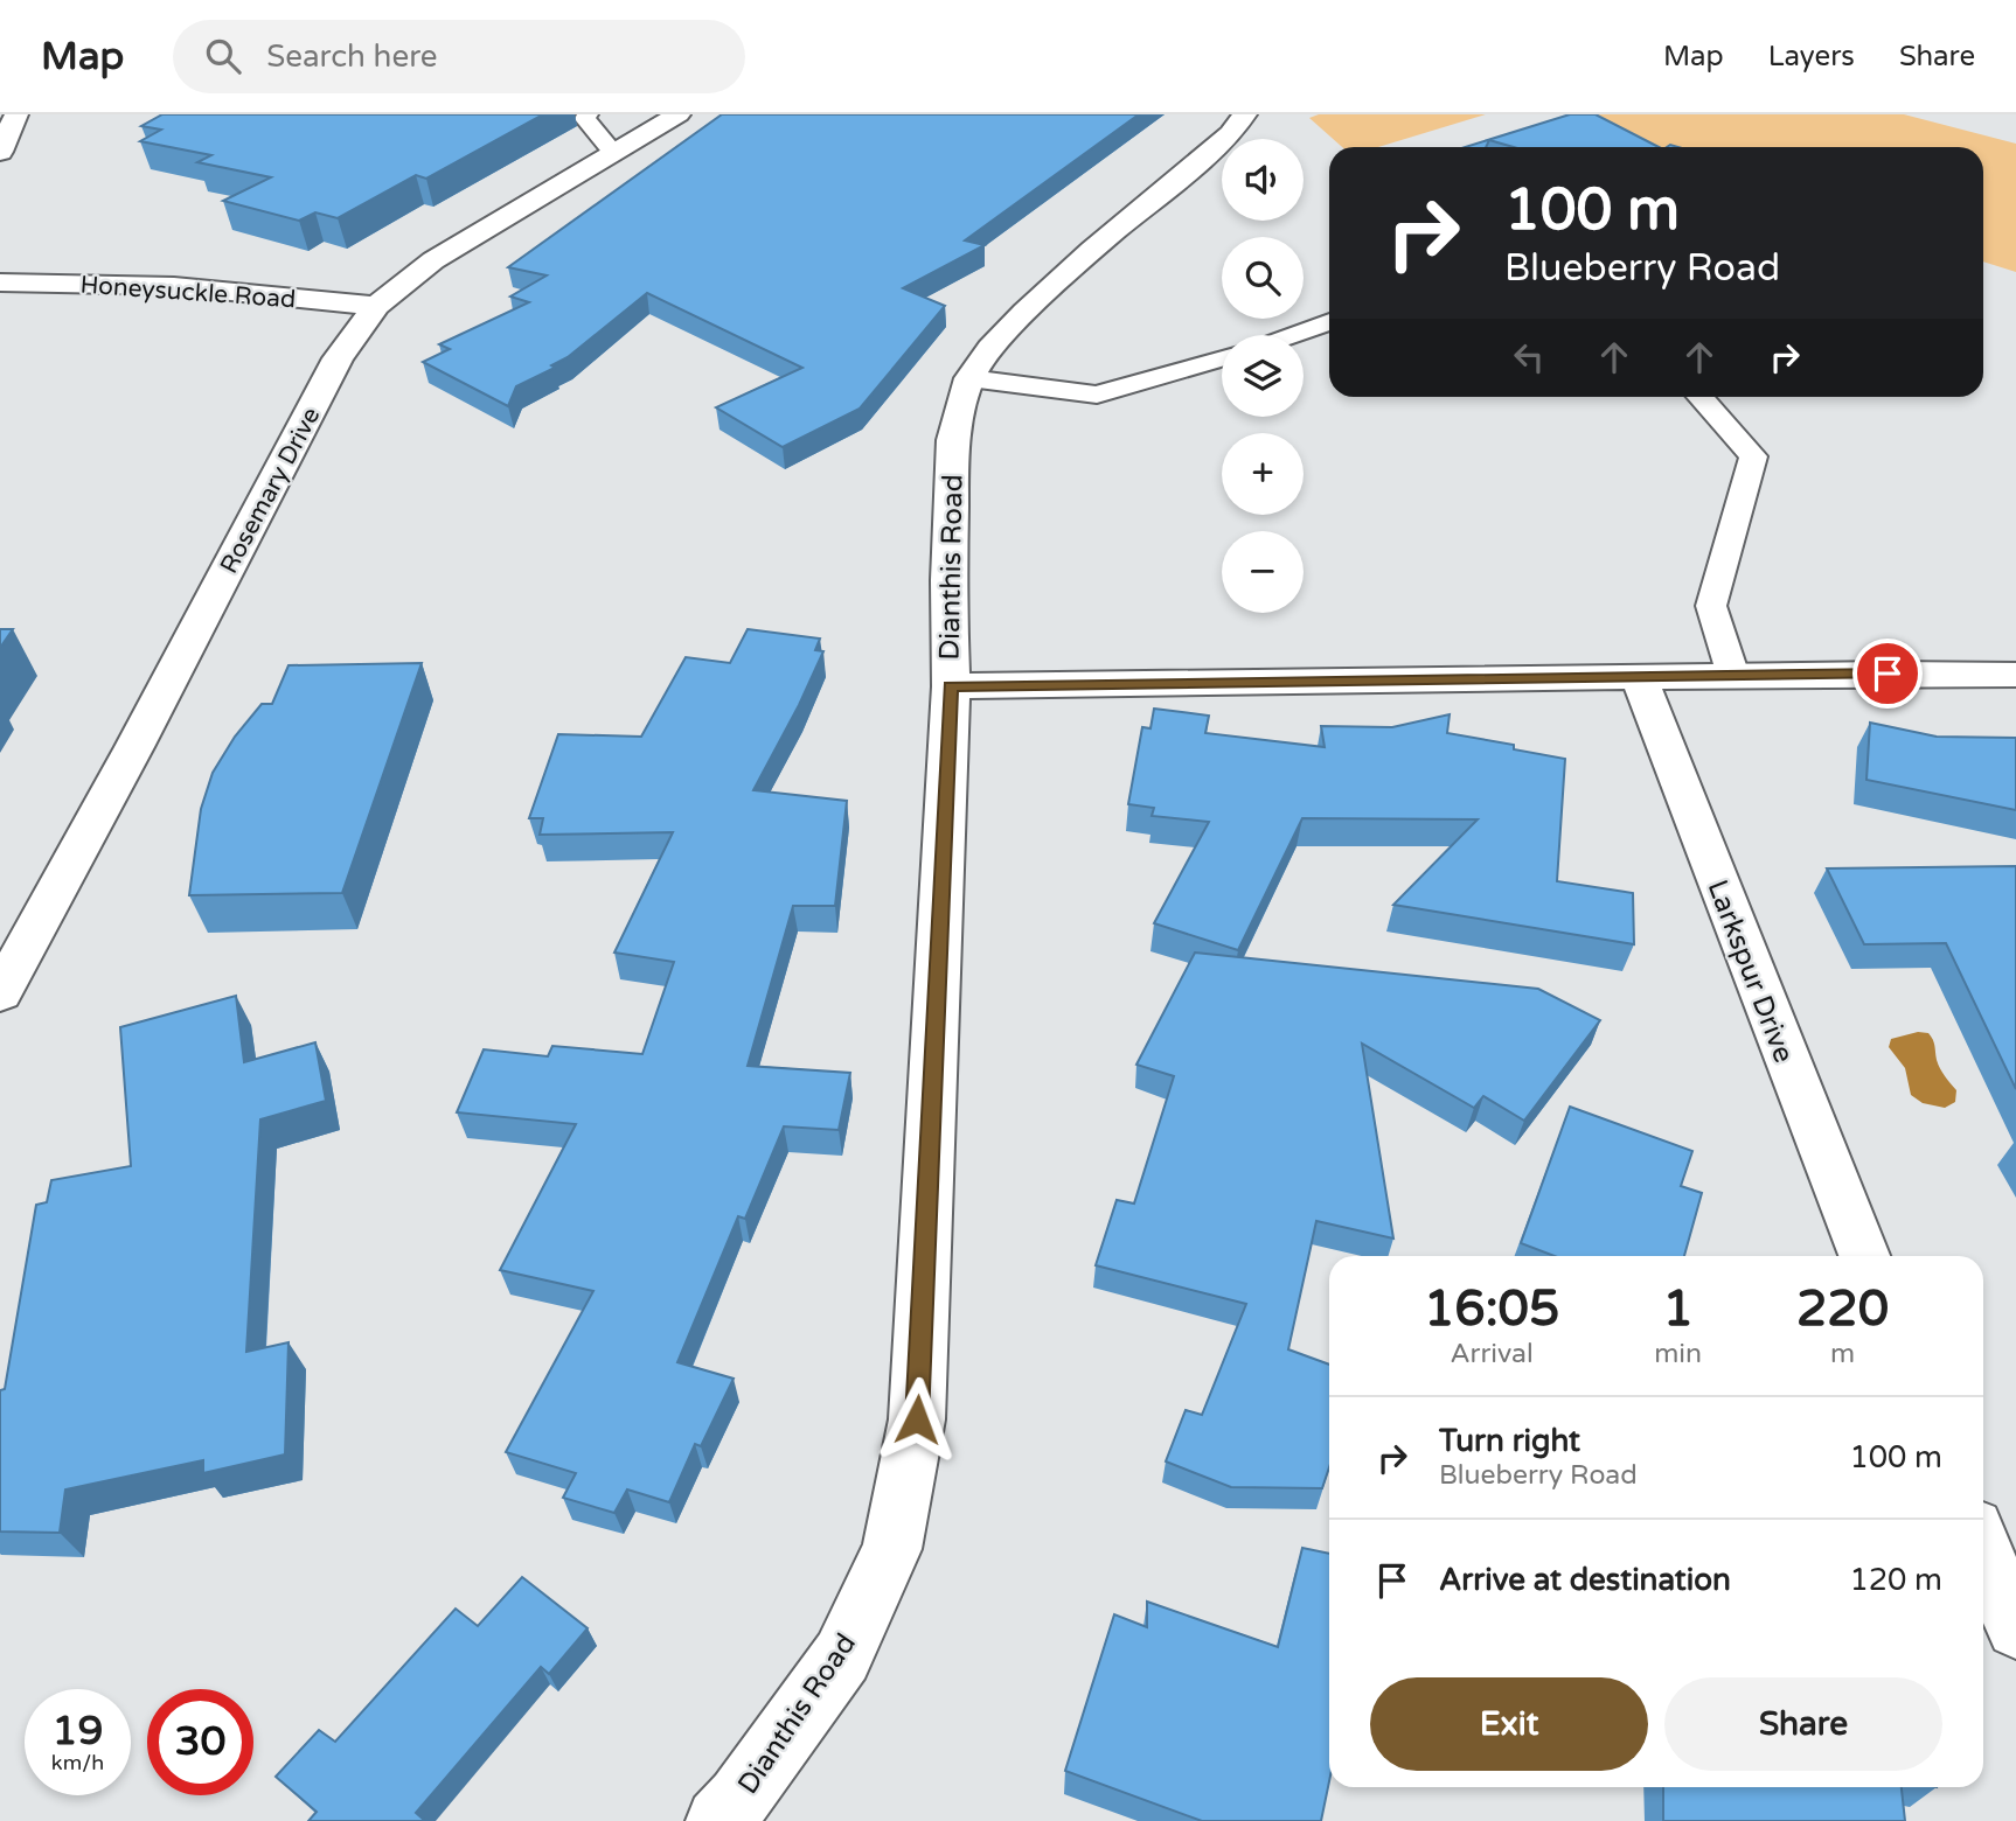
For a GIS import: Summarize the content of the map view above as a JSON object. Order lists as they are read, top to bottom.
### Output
{
  "streets": {
    "street": [
      "Honeysuckle Road",
      "Rosemary Drive",
      "Dianthis Road",
      "Larkspur Drive"
    ]
  },
  "crossings": [
    ["Honeysuckle Road", "Rosemary Drive"]
  ],
  "page": {
    "header": "Map",
    "search": "Search here",
    "nav": ["Map", "Layers", "Share"],
    "map_buttons": ["+", "−"],
    "turn": ["100 m", "Blueberry Road"],
    "eta": [
      "16:05",
      "Arrival",
      "1",
      "min",
      "220",
      "m"
    ],
    "list": [
      {
        "name": "Turn right",
        "note": "Blueberry Road",
        "value": "100 m"
      },
      {
        "name": "Arrive at destination",
        "value": "120 m"
      }
    ],
    "buttons": ["Exit", "Share"],
    "speed": "19 km/h",
    "limit": "30"
  }
}
